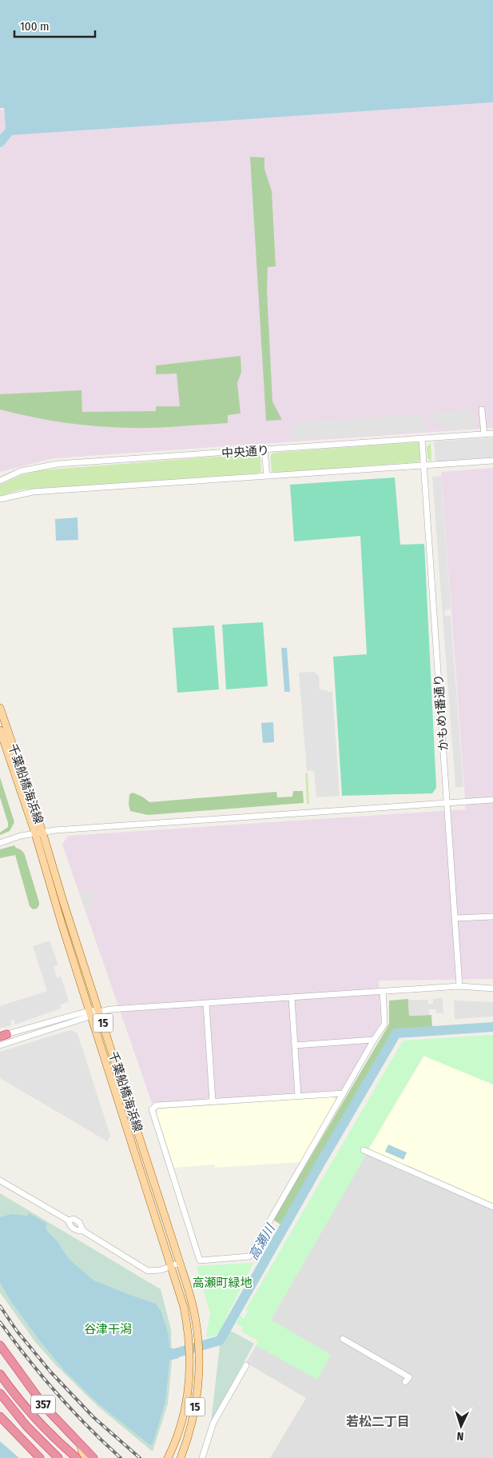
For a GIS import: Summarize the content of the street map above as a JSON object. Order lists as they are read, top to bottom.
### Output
{
  "streets": {
    "highway": ["357"],
    "main road": ["千葉船橋海浜線", "15"],
    "street": ["中央通り", "かもめ1番通り"]
  },
  "crossings": [
    ["中央通り", "かもめ1番通り"]
  ],
  "districts": ["若松二丁目"],
  "water": ["高瀬川"],
  "parks": ["高瀬町緑地", "谷津干潟"],
  "scale_bar": "100 m",
  "north": "bottom"
}
